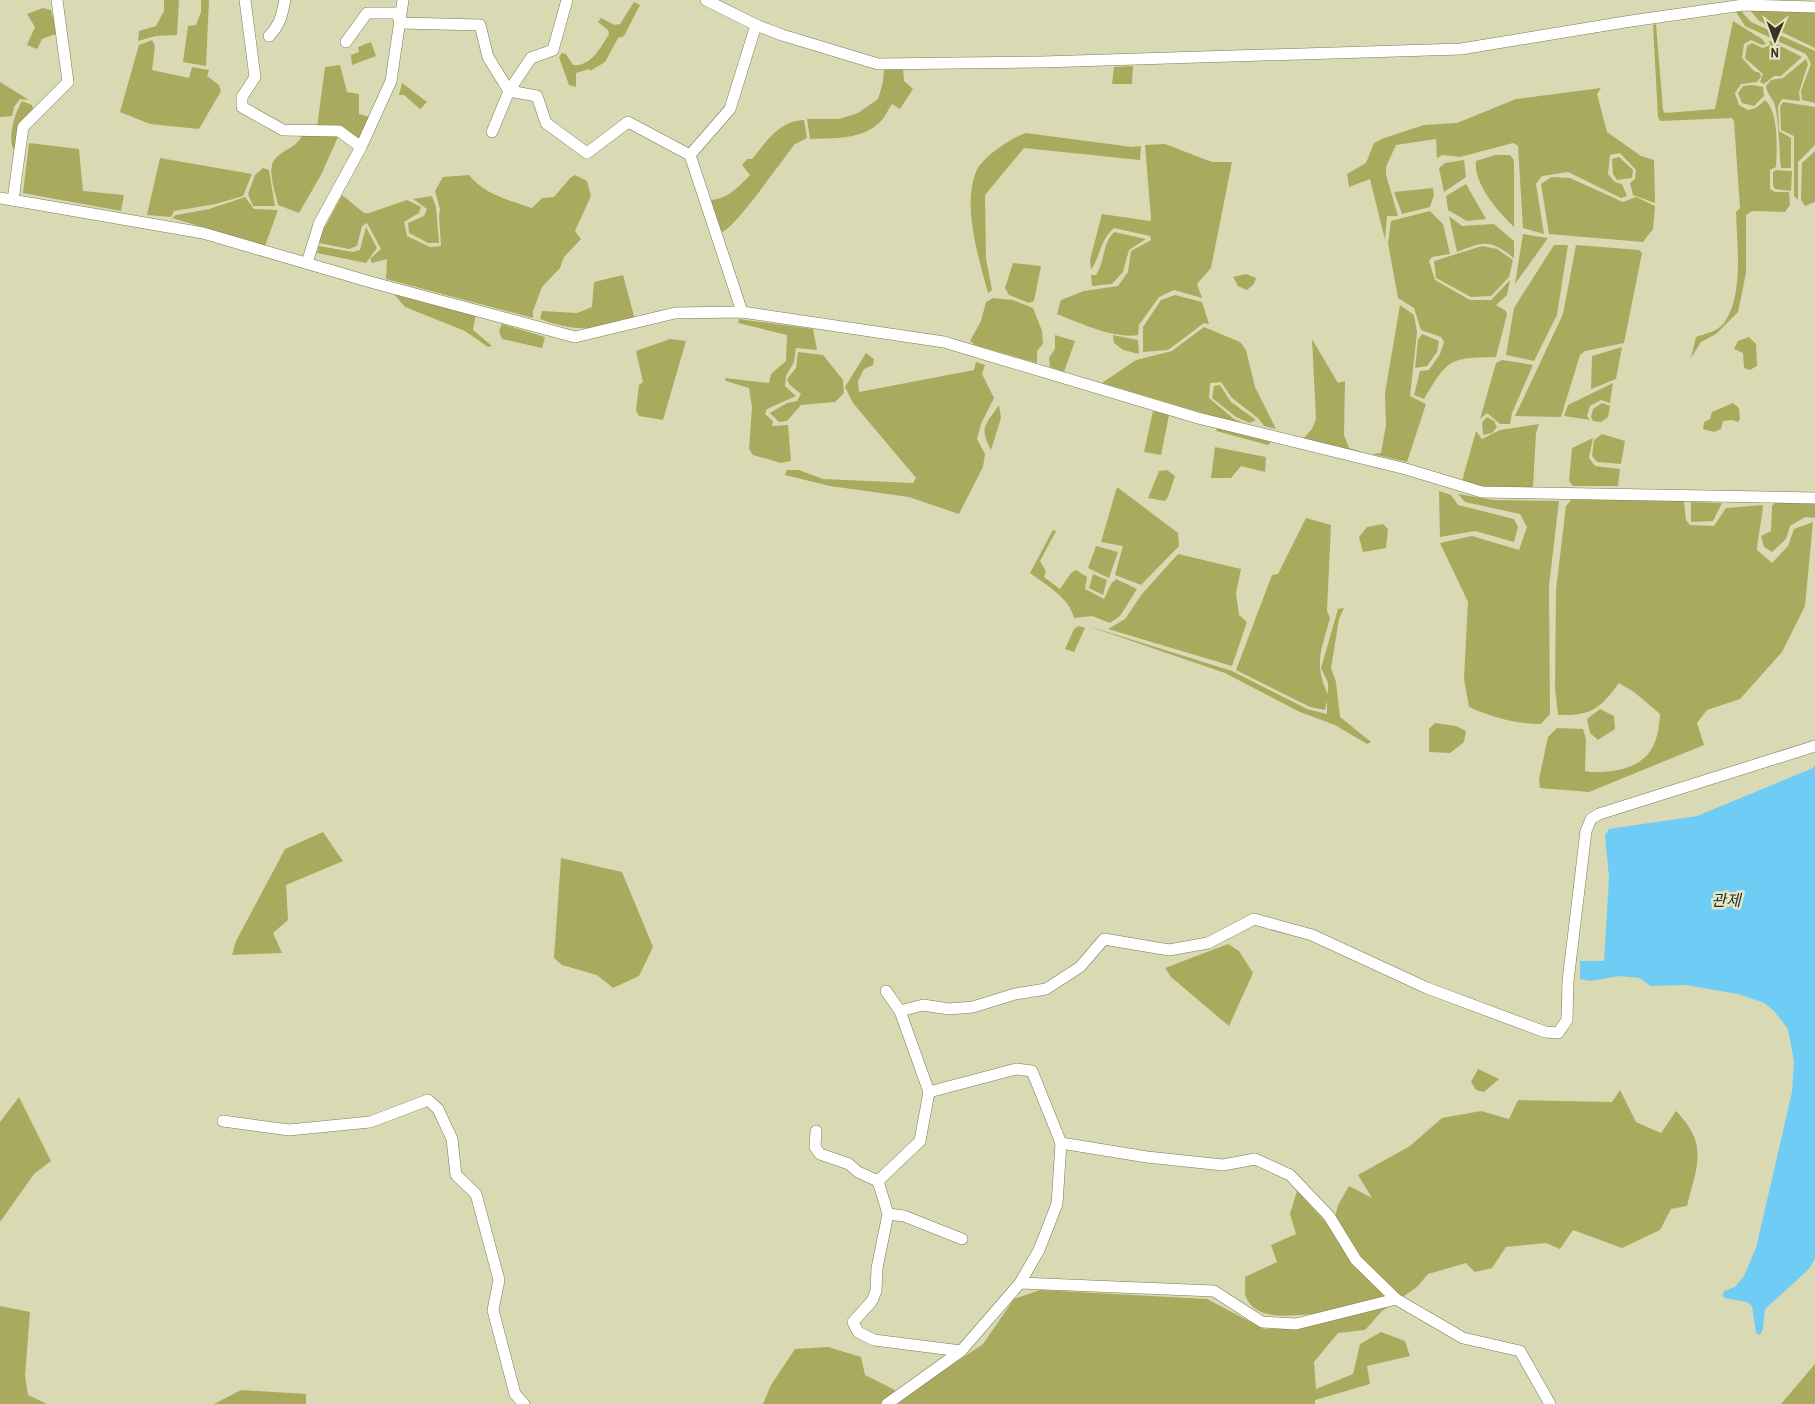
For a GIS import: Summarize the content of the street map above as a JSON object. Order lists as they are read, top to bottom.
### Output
{
  "water": ["관제"],
  "north": "bottom"
}
